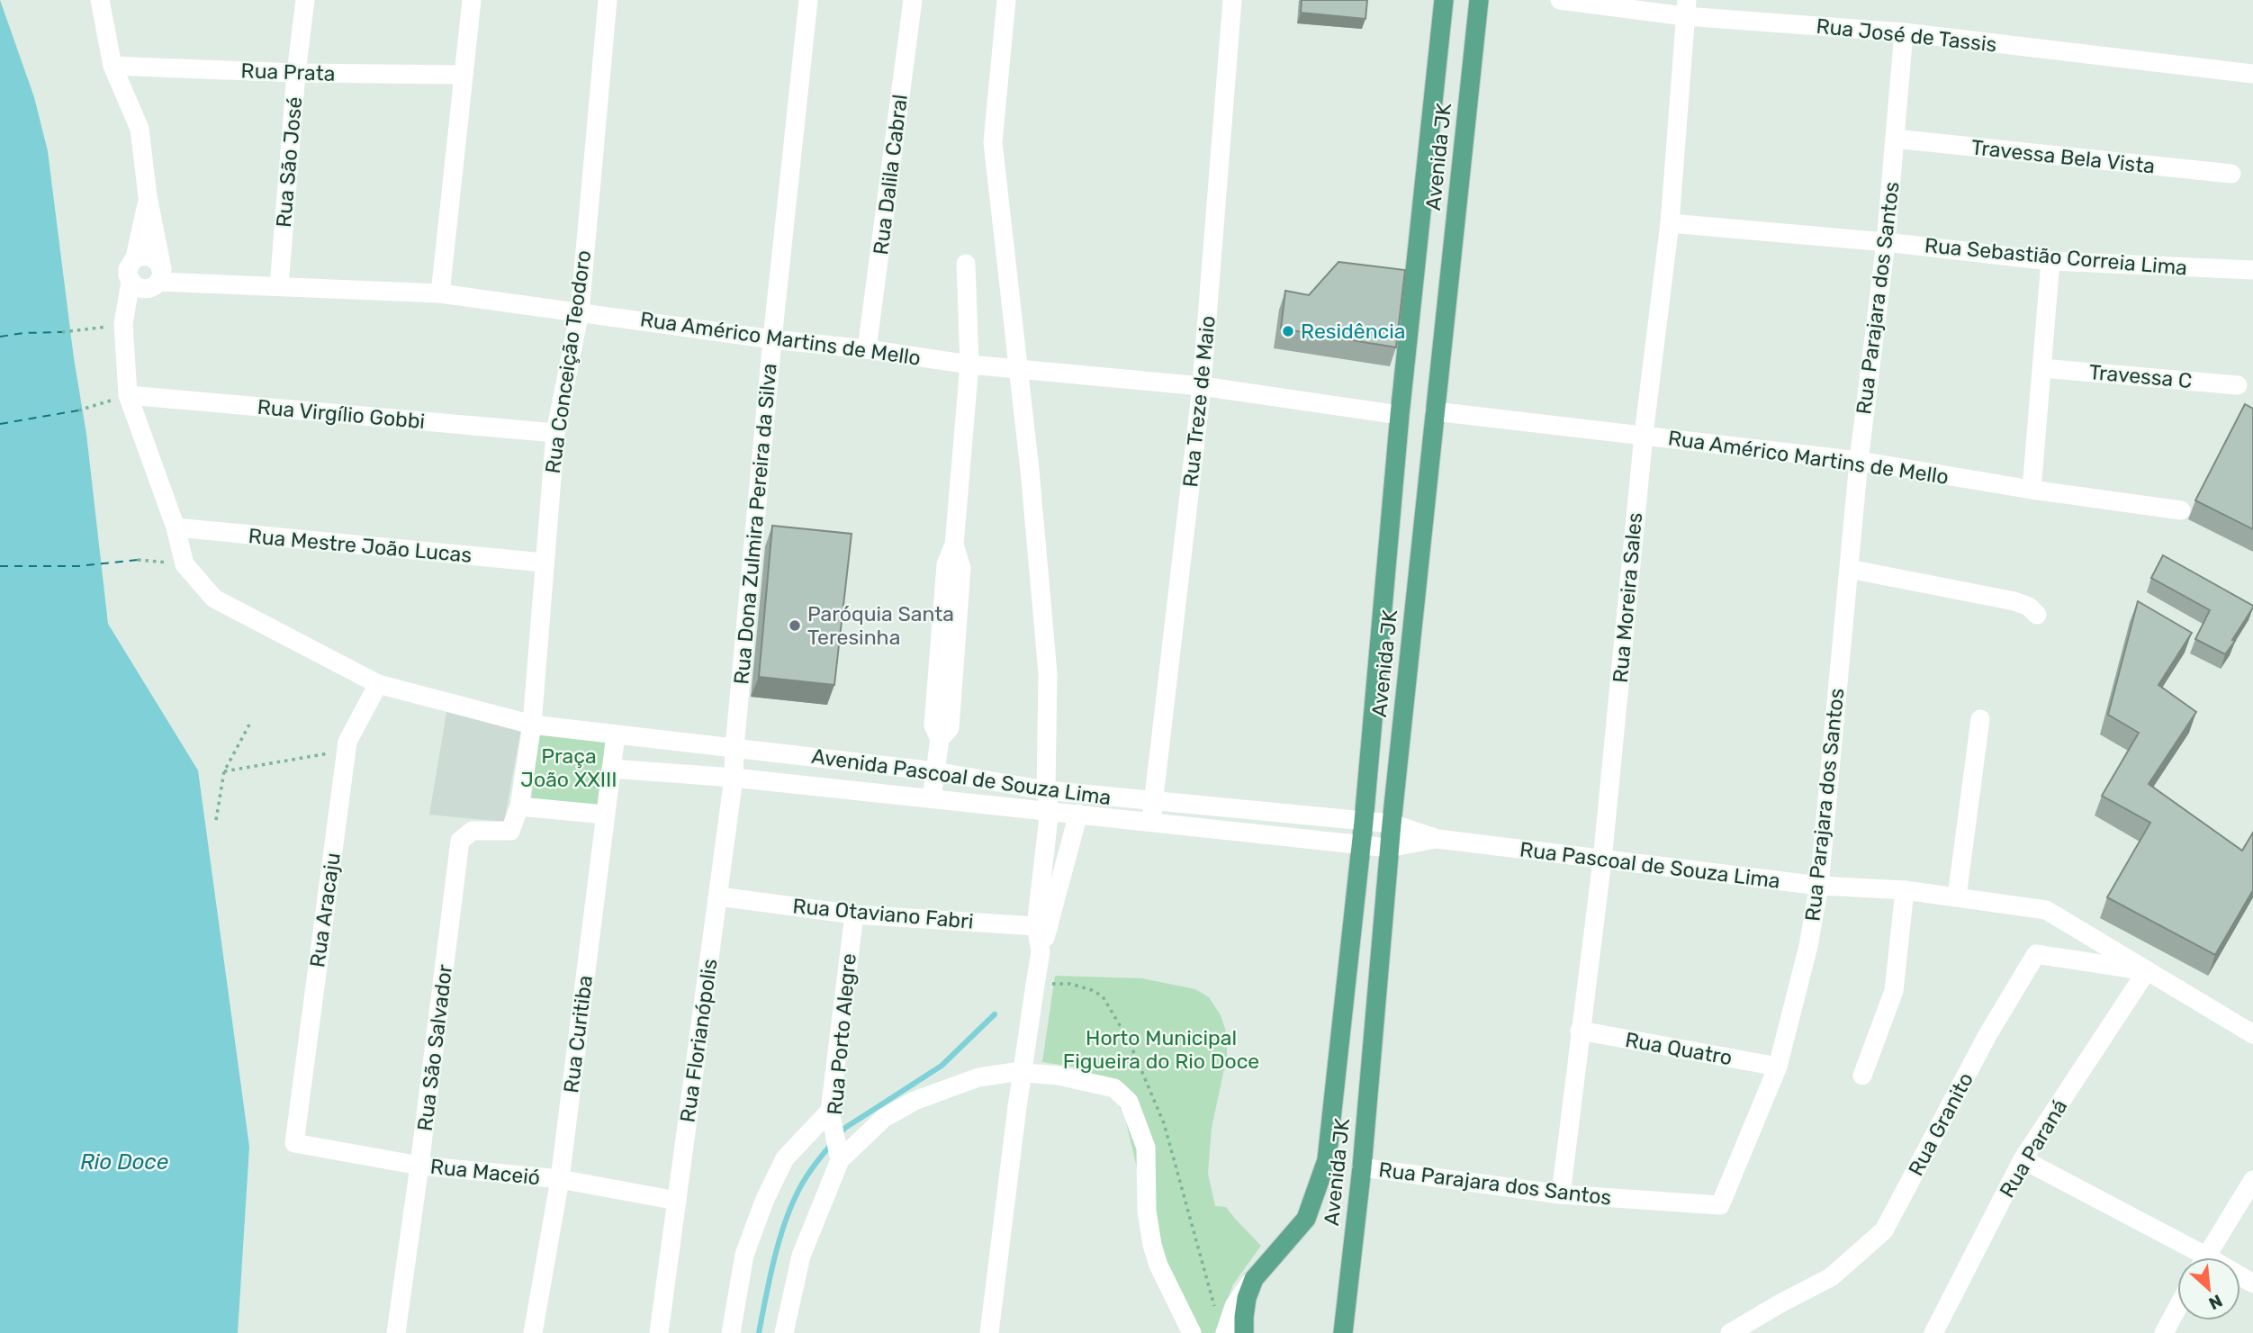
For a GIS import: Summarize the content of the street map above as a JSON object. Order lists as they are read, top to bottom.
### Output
{
  "streets": {
    "main road": ["Avenida JK"],
    "street": [
      "Rua José de Tassis",
      "Rua Prata",
      "Travessa Bela Vista",
      "Rua São José",
      "Rua Dalila Cabral",
      "Rua Sebastião Correia Lima",
      "Rua Parajara dos Santos",
      "Rua Américo Martins de Mello",
      "Rua Conceição Teodoro",
      "Travessa C",
      "Rua Treze de Maio",
      "Rua Virgílio Gobbi",
      "Rua Dona Zulmira Pereira da Silva",
      "Rua Mestre João Lucas",
      "Rua Moreira Sales",
      "Avenida Pascoal de Souza Lima",
      "Rua Pascoal de Souza Lima",
      "Rua Aracaju",
      "Rua Otaviano Fabri",
      "Rua Curitiba",
      "Rua Porto Alegre",
      "Rua Florianópolis",
      "Rua São Salvador",
      "Rua Quatro",
      "Rua Granito",
      "Rua Paraná",
      "Rua Maceió"
    ]
  },
  "crossings": [
    ["Rua José de Tassis", "Rua Parajara dos Santos"],
    ["Rua José de Tassis", "Rua Moreira Sales"],
    ["Rua Prata", "Rua São José"],
    ["Avenida JK", "Rua Parajara dos Santos"],
    ["Avenida JK", "Rua Américo Martins de Mello"],
    ["Avenida JK", "Avenida Pascoal de Souza Lima"],
    ["Avenida JK", "Rua Pascoal de Souza Lima"],
    ["Travessa Bela Vista", "Rua Parajara dos Santos"],
    ["Rua São José", "Rua Américo Martins de Mello"],
    ["Rua Dalila Cabral", "Rua Américo Martins de Mello"],
    ["Rua Sebastião Correia Lima", "Rua Parajara dos Santos"],
    ["Rua Sebastião Correia Lima", "Rua Moreira Sales"],
    ["Rua Parajara dos Santos", "Rua Américo Martins de Mello"],
    ["Rua Parajara dos Santos", "Rua Moreira Sales"],
    ["Rua Parajara dos Santos", "Rua Pascoal de Souza Lima"],
    ["Rua Parajara dos Santos", "Rua Quatro"],
    ["Rua Américo Martins de Mello", "Rua Conceição Teodoro"],
    ["Rua Américo Martins de Mello", "Rua Treze de Maio"],
    ["Rua Américo Martins de Mello", "Rua Dona Zulmira Pereira da Silva"],
    ["Rua Américo Martins de Mello", "Rua Moreira Sales"],
    ["Rua Conceição Teodoro", "Rua Virgílio Gobbi"],
    ["Rua Conceição Teodoro", "Rua Mestre João Lucas"],
    ["Rua Conceição Teodoro", "Avenida Pascoal de Souza Lima"],
    ["Rua Treze de Maio", "Avenida Pascoal de Souza Lima"],
    ["Rua Dona Zulmira Pereira da Silva", "Avenida Pascoal de Souza Lima"],
    ["Rua Dona Zulmira Pereira da Silva", "Rua Florianópolis"],
    ["Rua Moreira Sales", "Rua Pascoal de Souza Lima"],
    ["Rua Moreira Sales", "Rua Quatro"],
    ["Avenida Pascoal de Souza Lima", "Rua Pascoal de Souza Lima"],
    ["Avenida Pascoal de Souza Lima", "Rua Curitiba"],
    ["Avenida Pascoal de Souza Lima", "Rua Florianópolis"],
    ["Rua Pascoal de Souza Lima", "Rua Granito"],
    ["Rua Pascoal de Souza Lima", "Rua Paraná"],
    ["Rua Aracaju", "Rua Maceió"],
    ["Rua Otaviano Fabri", "Rua Porto Alegre"],
    ["Rua Otaviano Fabri", "Rua Florianópolis"],
    ["Rua Curitiba", "Rua Maceió"],
    ["Rua Florianópolis", "Rua Maceió"],
    ["Rua São Salvador", "Rua Maceió"],
    ["Rua Granito", "Rua Paraná"]
  ],
  "water": ["Rio Doce"],
  "parks": ["Praça João XXIII", "Horto Municipal Figueira do Rio Doce"],
  "places": ["Residência", "Paróquia Santa Teresinha"],
  "north": "bottom right"
}
